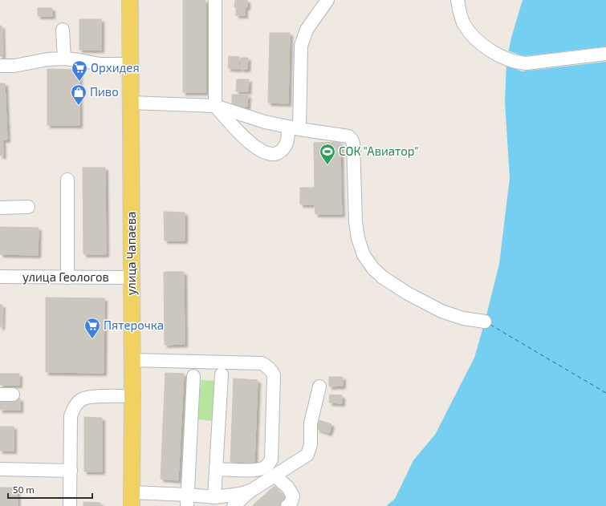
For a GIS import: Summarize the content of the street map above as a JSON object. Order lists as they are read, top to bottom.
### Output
{
  "streets": {
    "main road": ["улица Чапаева"],
    "street": ["улица Геологов"]
  },
  "crossings": [
    ["улица Чапаева", "улица Геологов"]
  ],
  "places": {
    "supermarket": ["Орхидея", "Пятерочка"],
    "shop": ["Пиво"],
    "sports": ["СОК \"Авиатор\""]
  },
  "scale_bar": "50 m"
}
